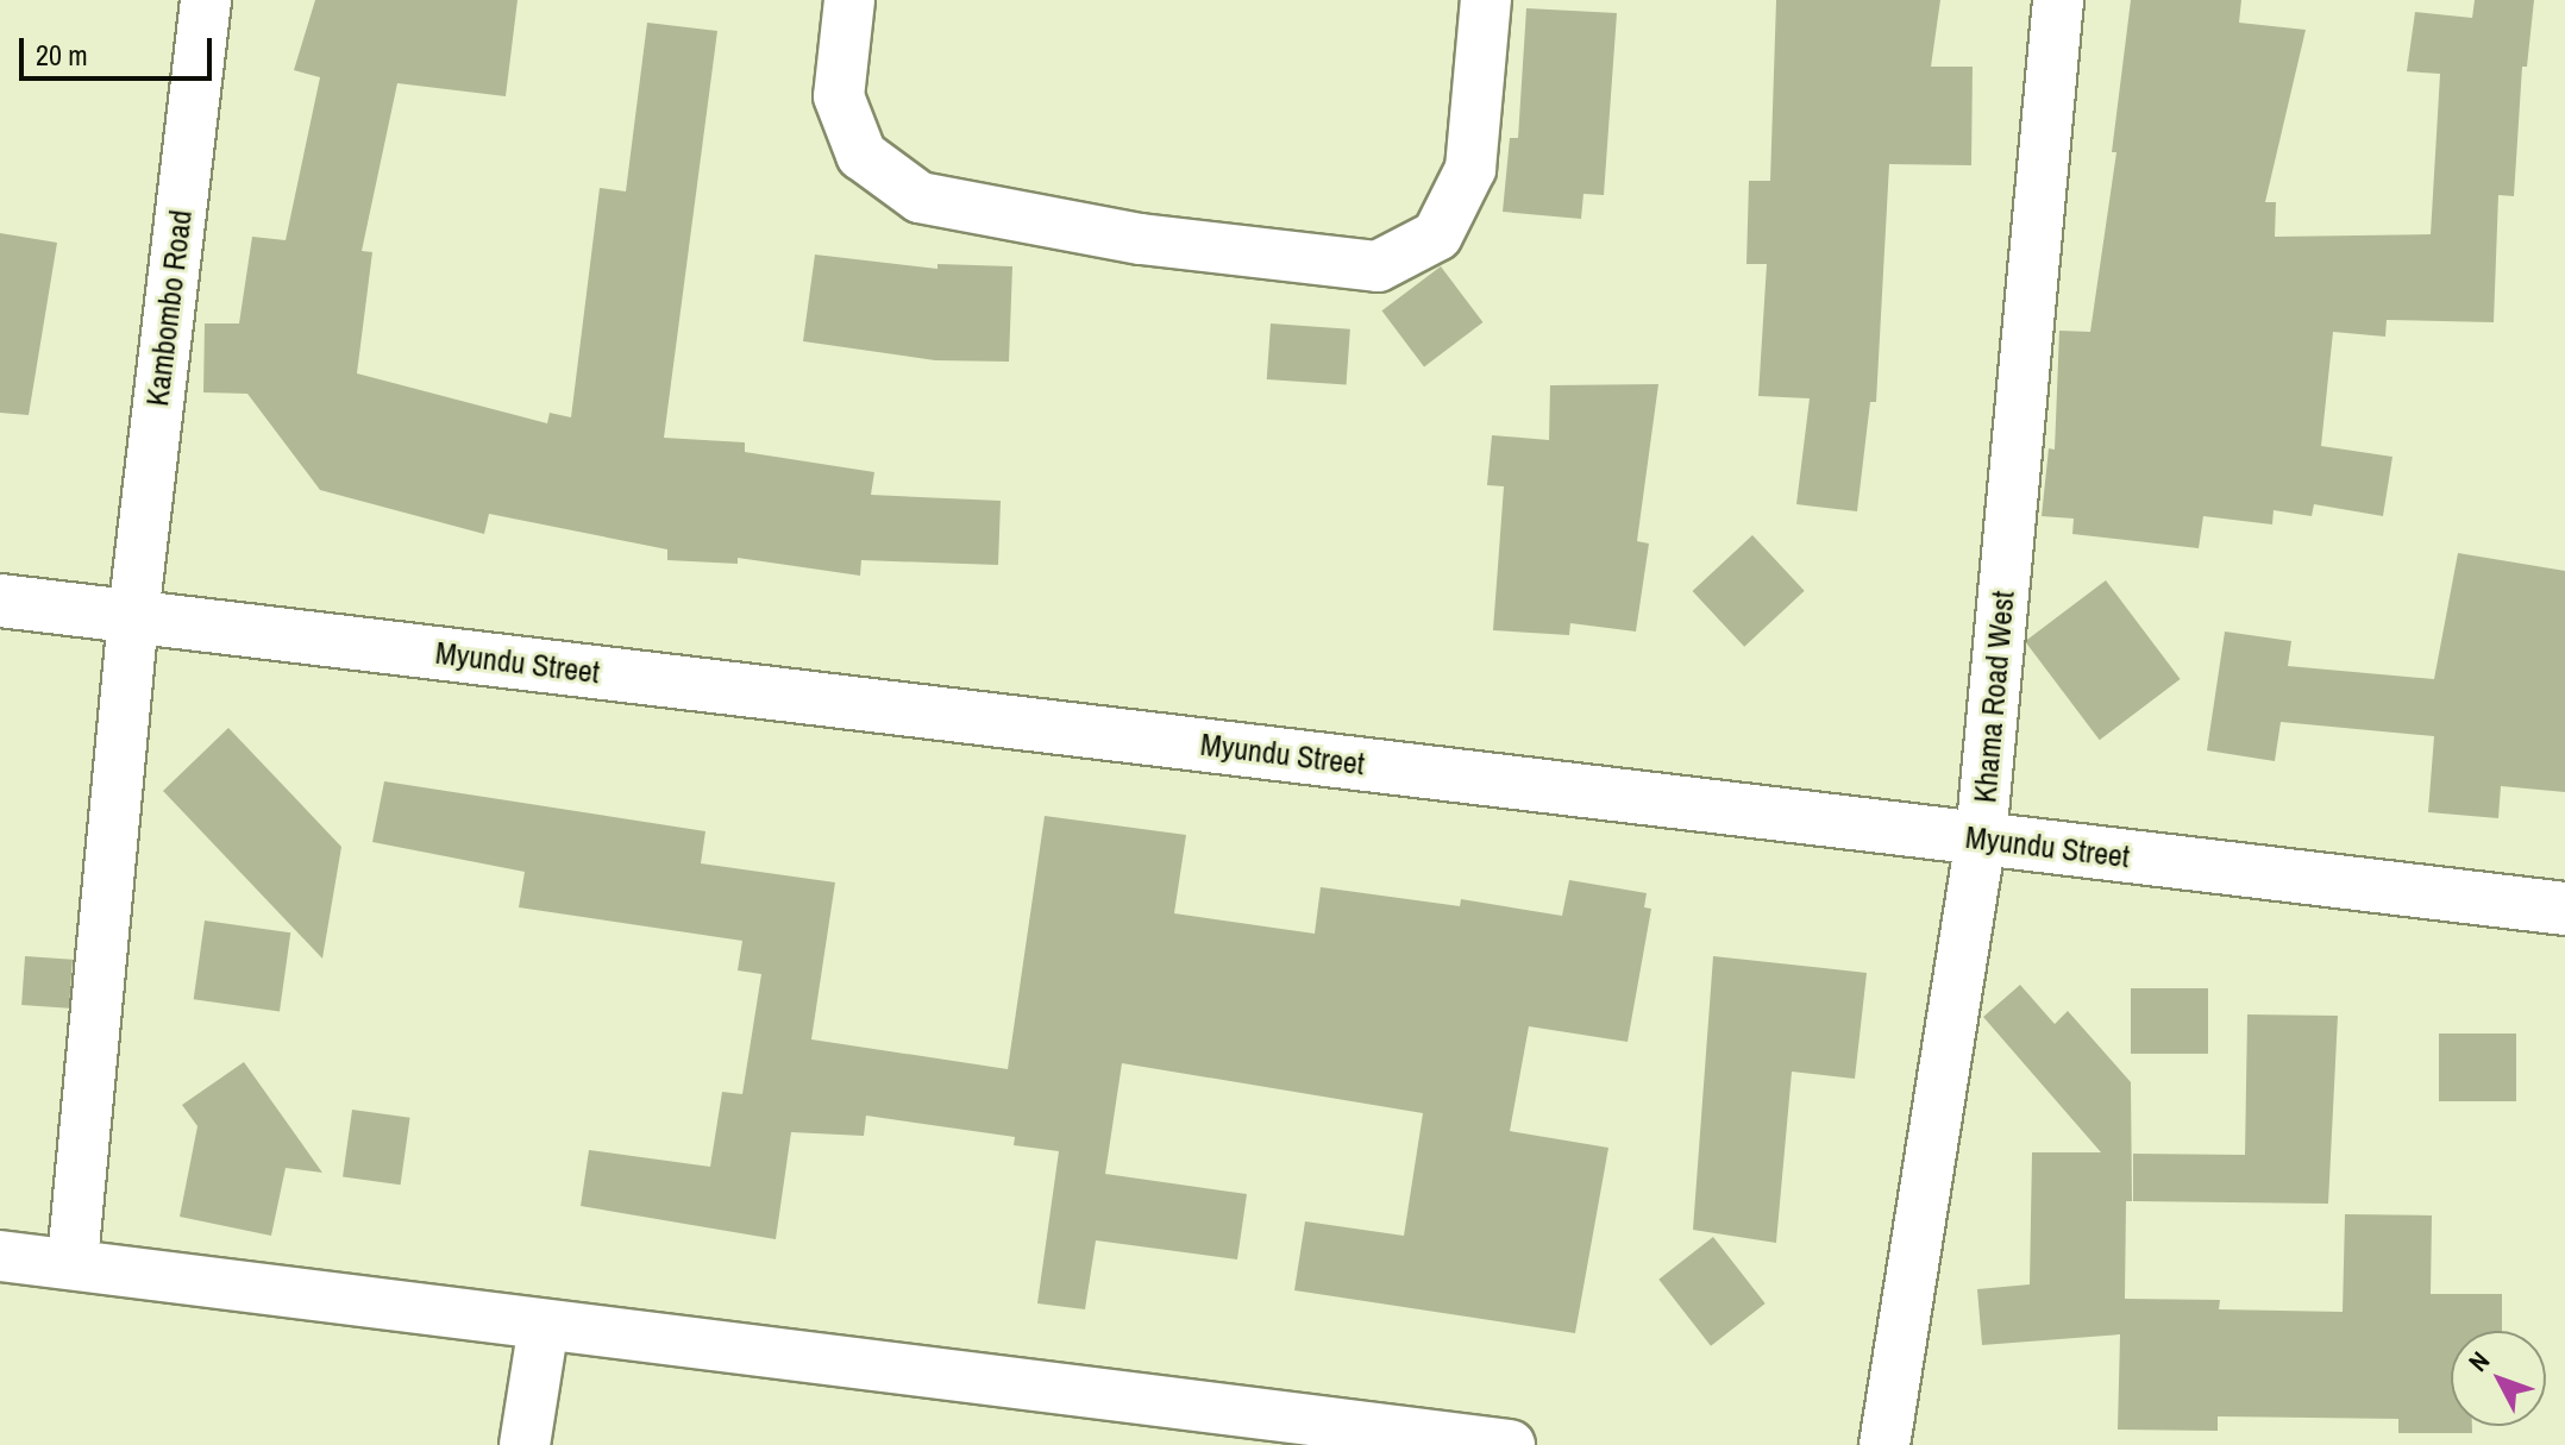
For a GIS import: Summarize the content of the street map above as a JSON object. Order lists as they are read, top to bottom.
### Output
{
  "streets": {
    "street": ["Kambombo Road", "Myundu Street", "Khama Road West"]
  },
  "crossings": [
    ["Kambombo Road", "Myundu Street"],
    ["Myundu Street", "Khama Road West"]
  ],
  "scale_bar": "20 m",
  "north": "top left"
}
